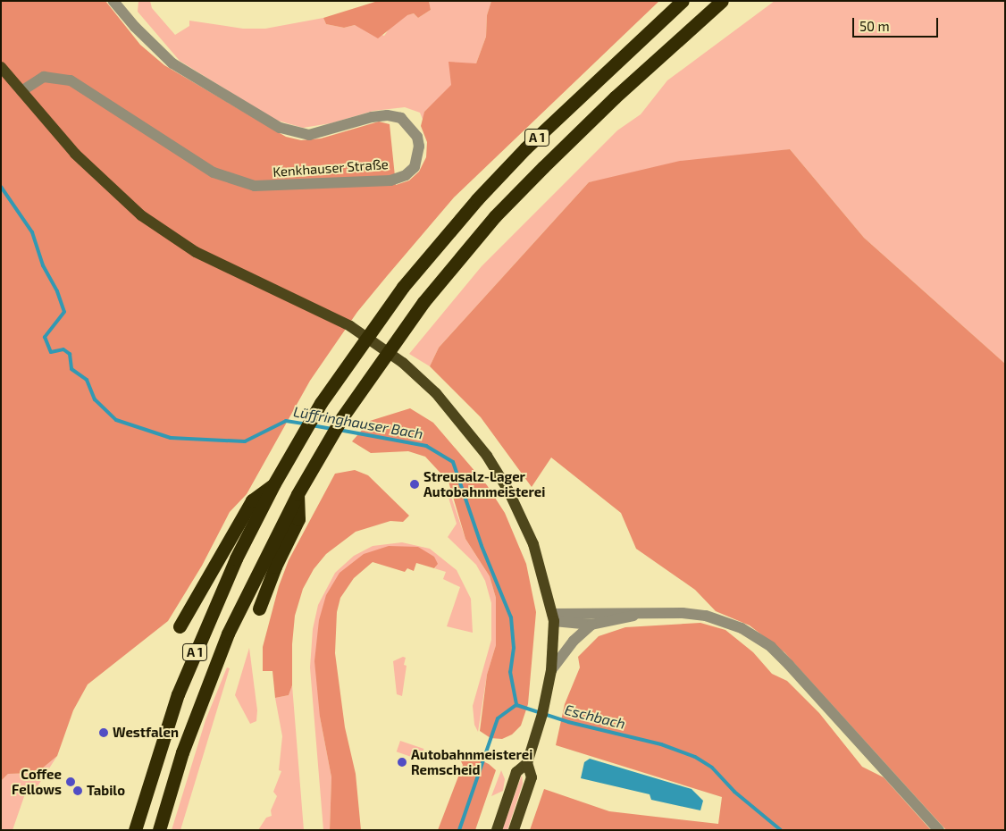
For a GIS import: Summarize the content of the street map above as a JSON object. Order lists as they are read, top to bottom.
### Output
{
  "streets": {
    "highway": ["A 1"],
    "street": ["Kenkhauser Straße"]
  },
  "water": ["Lüffringhauser Bach", "Eschbach"],
  "places": [
    "Streusalz-Lager Autobahnmeisterei",
    "Westfalen",
    "Autobahnmeisterei Remscheid",
    "Coffee Fellows",
    "Tabilo"
  ],
  "scale_bar": "50 m"
}
